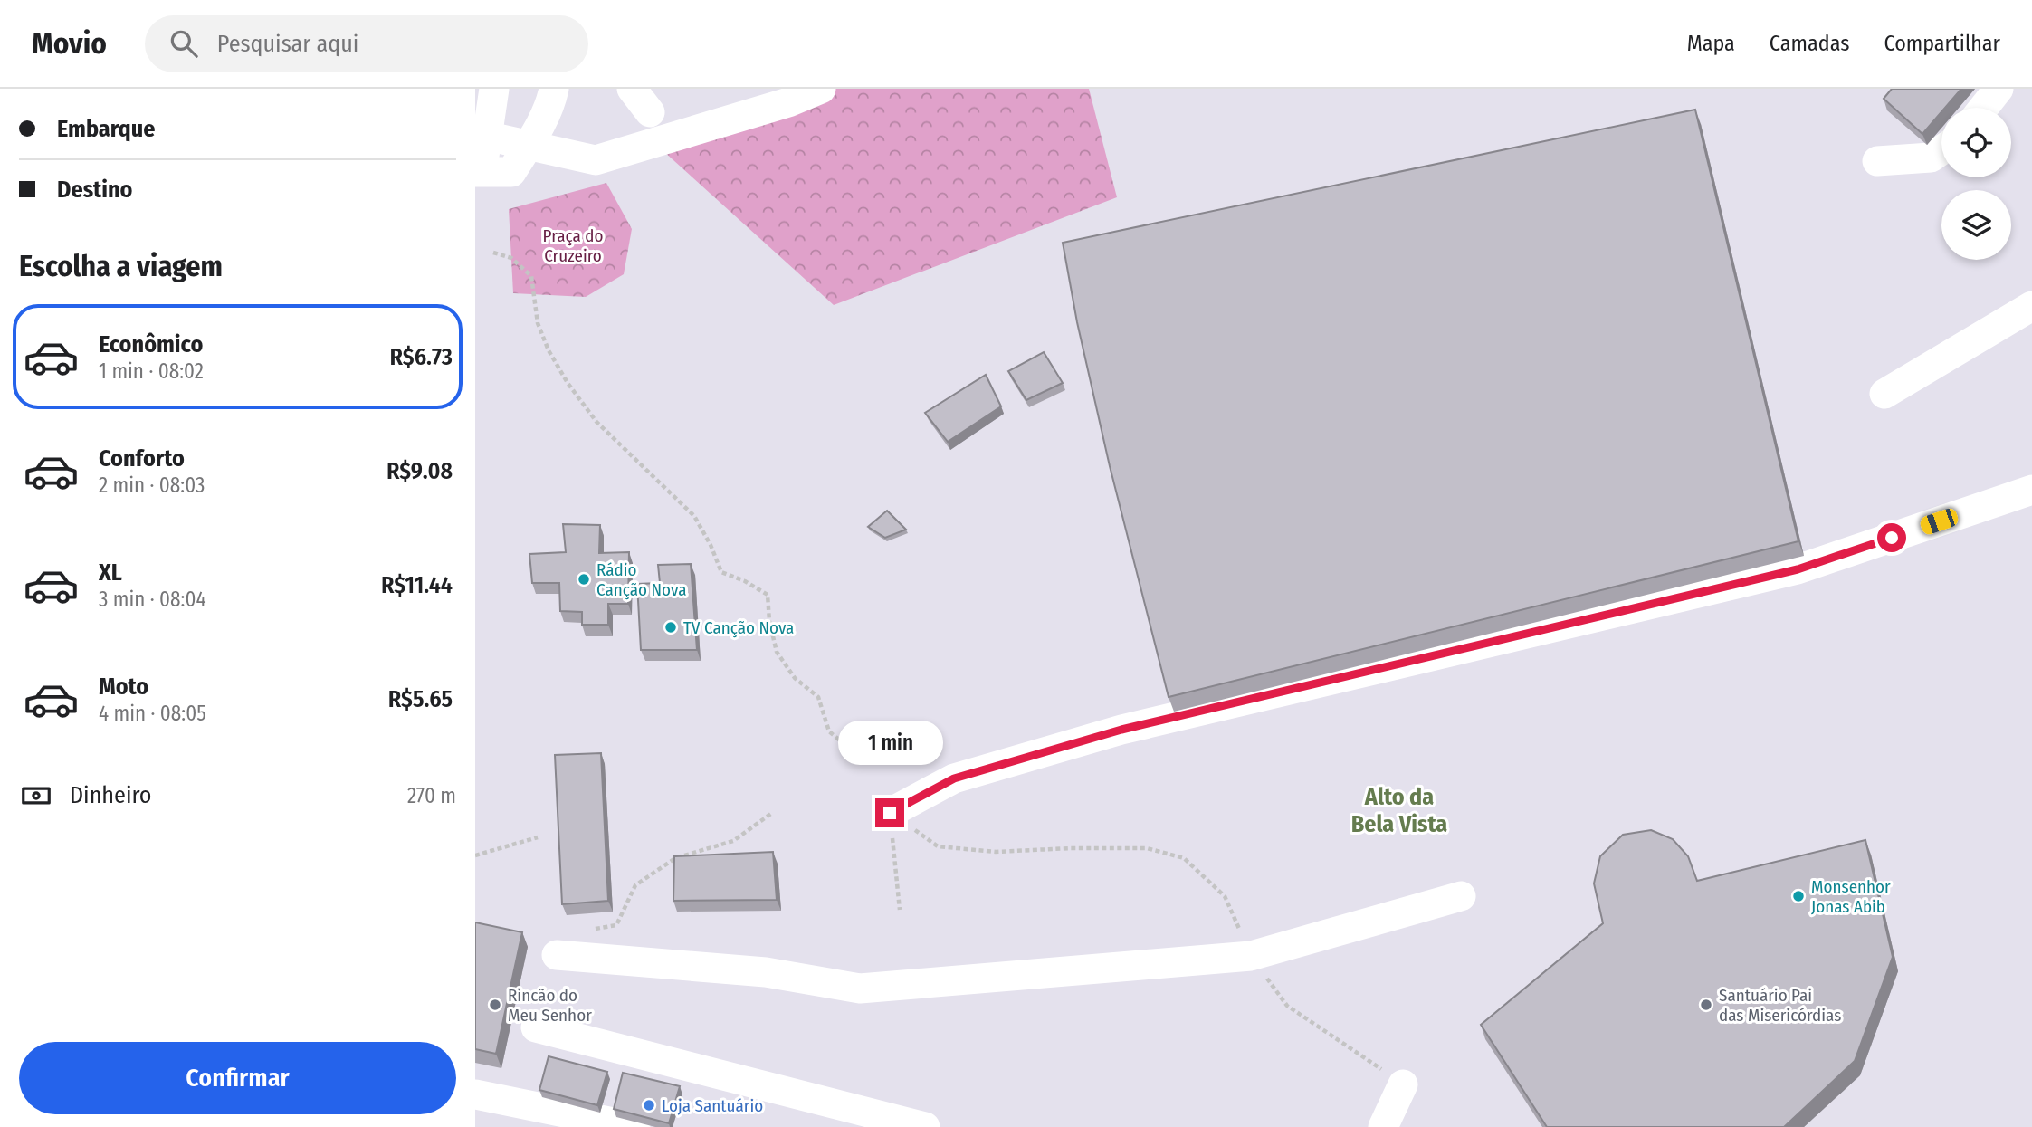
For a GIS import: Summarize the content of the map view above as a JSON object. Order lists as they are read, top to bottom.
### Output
{
  "districts": ["Alto da Bela Vista"],
  "parks": ["Praça do Cruzeiro"],
  "places": [
    "Rádio Canção Nova",
    "TV Canção Nova",
    "Monsenhor Jonas Abib",
    "Rincão do Meu Senhor",
    "Santuário Pai das Misericórdias",
    "Loja Santuário"
  ],
  "page": {
    "header": "Movio",
    "search": "Pesquisar aqui",
    "nav": ["Mapa", "Camadas", "Compartilhar"],
    "banner": ["Embarque", "Destino"],
    "heading": "Escolha a viagem",
    "list": [
      {
        "name": "Econômico",
        "note": "1 min · 08:02",
        "value": "R$6.73"
      },
      {
        "name": "Conforto",
        "note": "2 min · 08:03",
        "value": "R$9.08"
      },
      {
        "name": "XL",
        "note": "3 min · 08:04",
        "value": "R$11.44"
      },
      {
        "name": "Moto",
        "note": "4 min · 08:05",
        "value": "R$5.65"
      }
    ],
    "bubble": "1 min",
    "pay": ["Dinheiro", "270 m"],
    "buttons": "Confirmar"
  }
}
